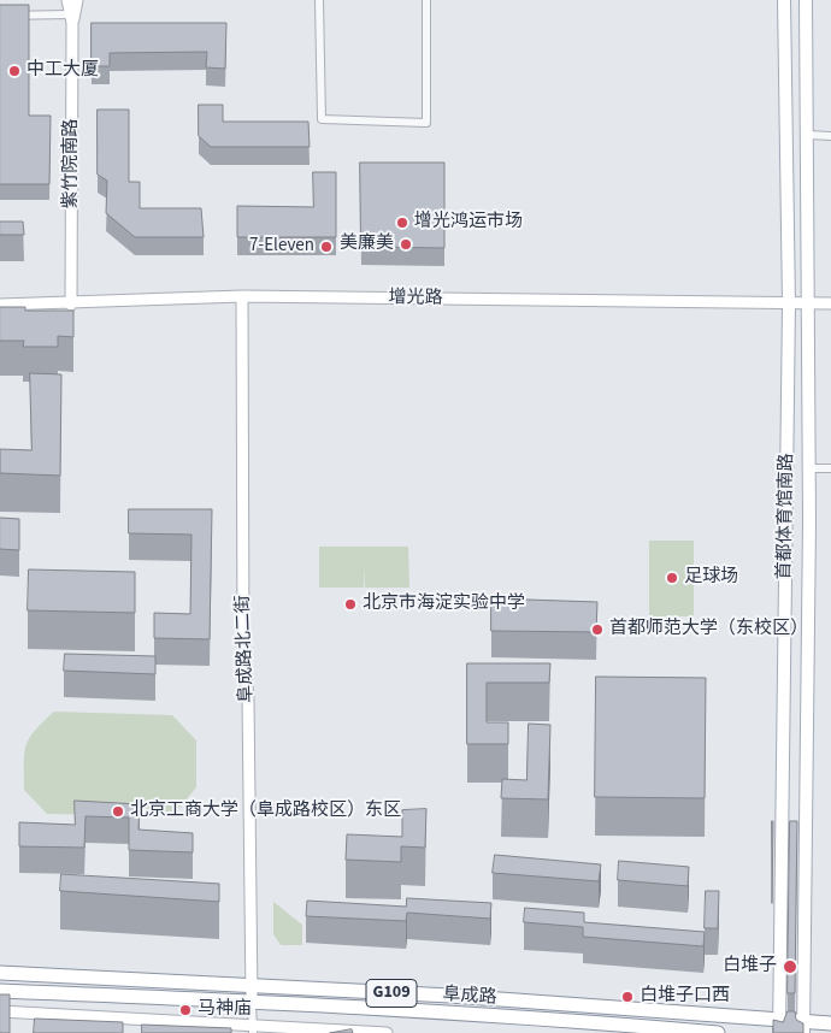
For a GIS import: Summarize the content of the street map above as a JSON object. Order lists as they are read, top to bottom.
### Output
{
  "streets": {
    "highway": ["G109", "阜成路"],
    "main road": ["首都体育馆南路"],
    "street": ["紫竹院南路", "增光路", "阜成路北二街"]
  },
  "crossings": [
    ["紫竹院南路", "增光路"],
    ["增光路", "首都体育馆南路"],
    ["增光路", "阜成路北二街"],
    ["首都体育馆南路", "阜成路"],
    ["阜成路北二街", "阜成路"]
  ],
  "places": [
    "中工大厦",
    "增光鸿运市场",
    "美廉美",
    "7-Eleven",
    "足球场",
    "北京市海淀实验中学",
    "首都师范大学（东校区）",
    "北京工商大学（阜成路校区）东区",
    "白堆子",
    "白堆子口西",
    "马神庙"
  ]
}
